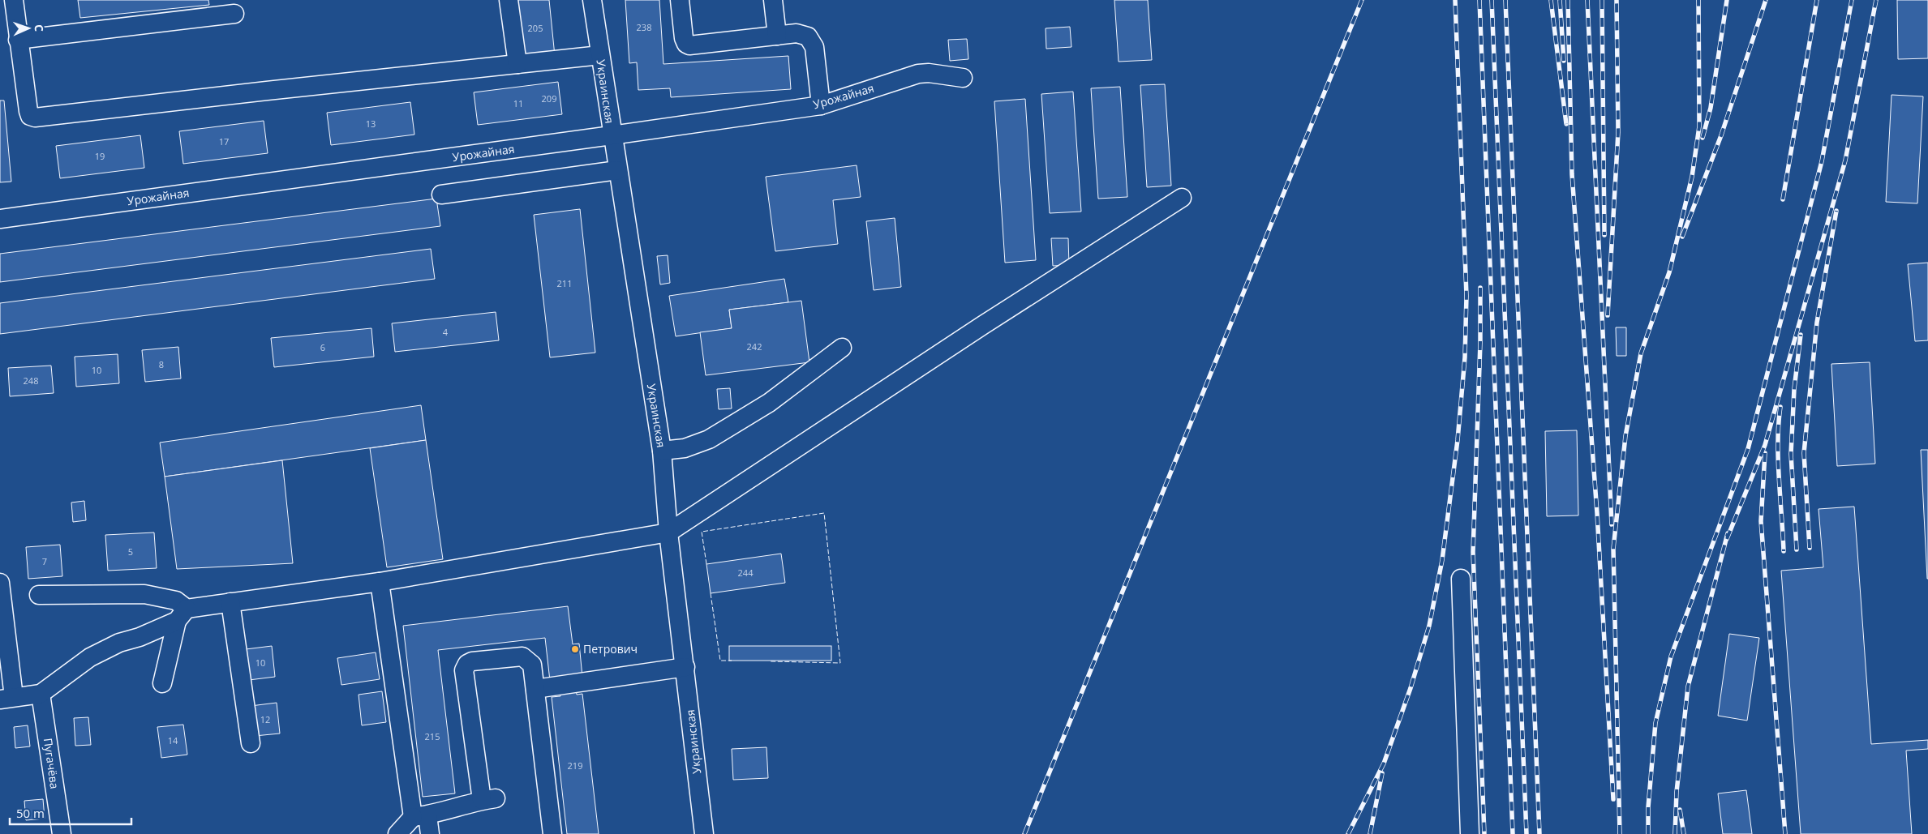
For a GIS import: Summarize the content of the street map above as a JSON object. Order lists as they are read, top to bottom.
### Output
{
  "streets": {
    "street": ["Украинская", "Урожайная", "Пугачёва"]
  },
  "crossings": [
    ["Украинская", "Урожайная"]
  ],
  "places": ["Петрович"],
  "house_numbers": [
    "238",
    "205",
    "209",
    "11",
    "13",
    "17",
    "19",
    "211",
    "4",
    "242",
    "6",
    "8",
    "10",
    "248",
    "5",
    "7",
    "244",
    "10",
    "12",
    "215",
    "14",
    "219"
  ],
  "scale_bar": "50 m",
  "north": "right"
}
